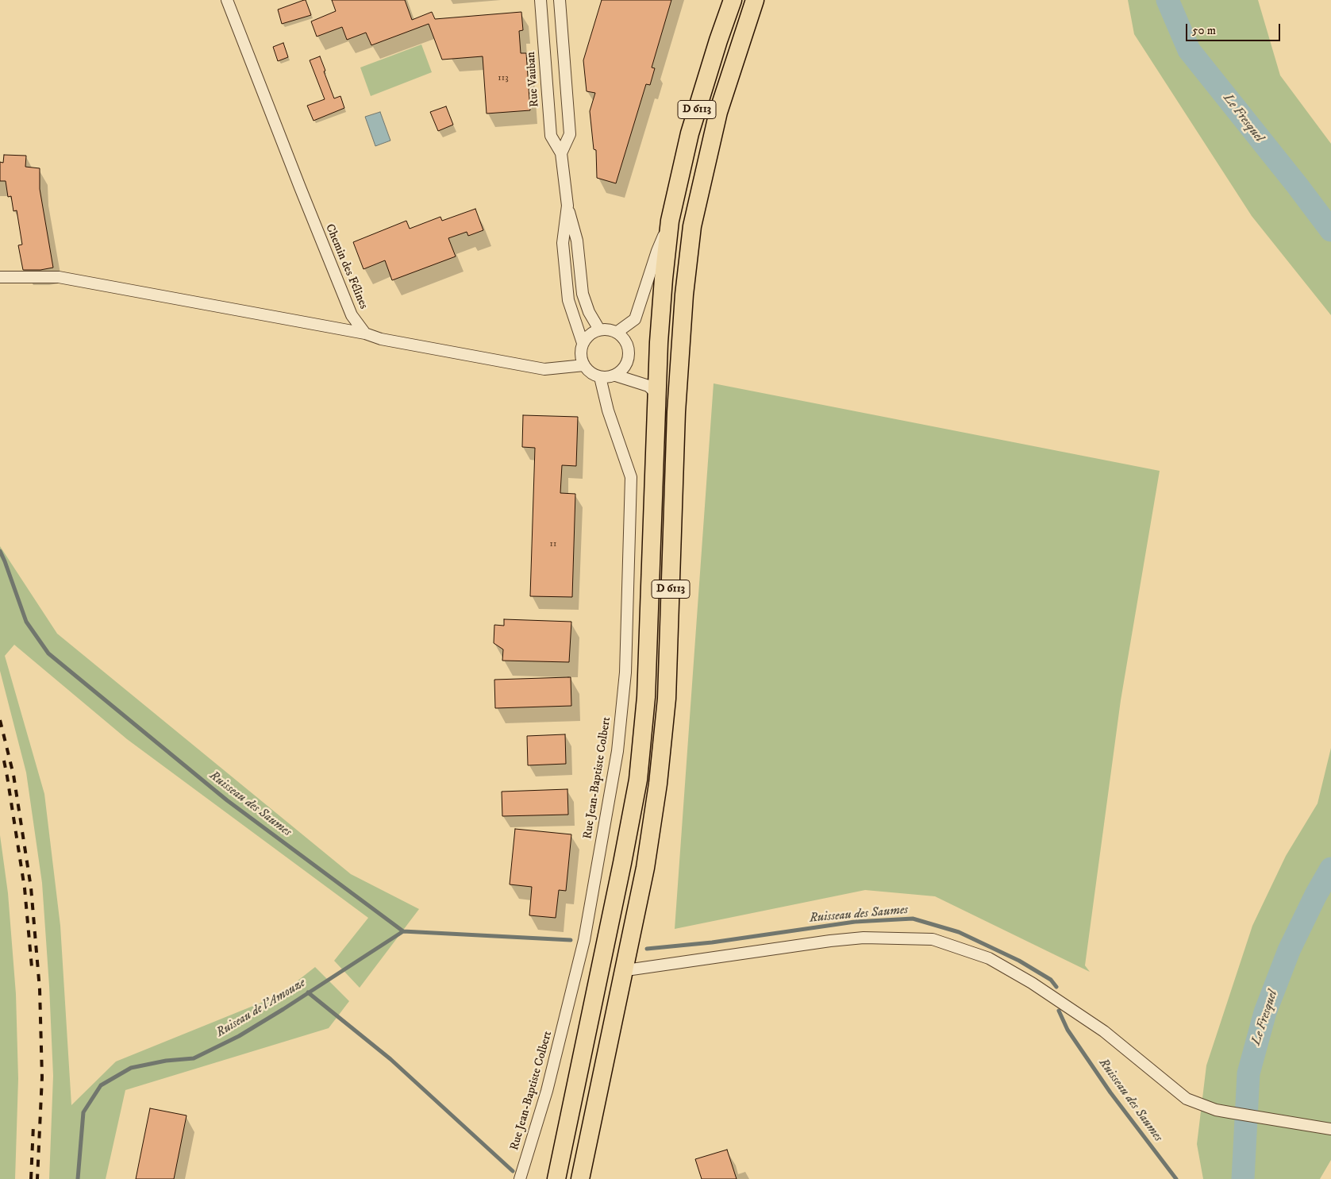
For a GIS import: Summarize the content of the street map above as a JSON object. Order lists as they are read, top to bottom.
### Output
{
  "streets": {
    "main road": ["D 6113"],
    "street": ["Rue Vauban", "Chemin des Félines", "Rue Jean-Baptiste Colbert"]
  },
  "crossings": [
    ["Rue Vauban", "Rue Jean-Baptiste Colbert"]
  ],
  "water": ["Le Fresquel", "Ruisseau des Saumes", "Ruiseau de l'Amouze"],
  "house_numbers": ["113", "11"],
  "scale_bar": "50 m"
}
